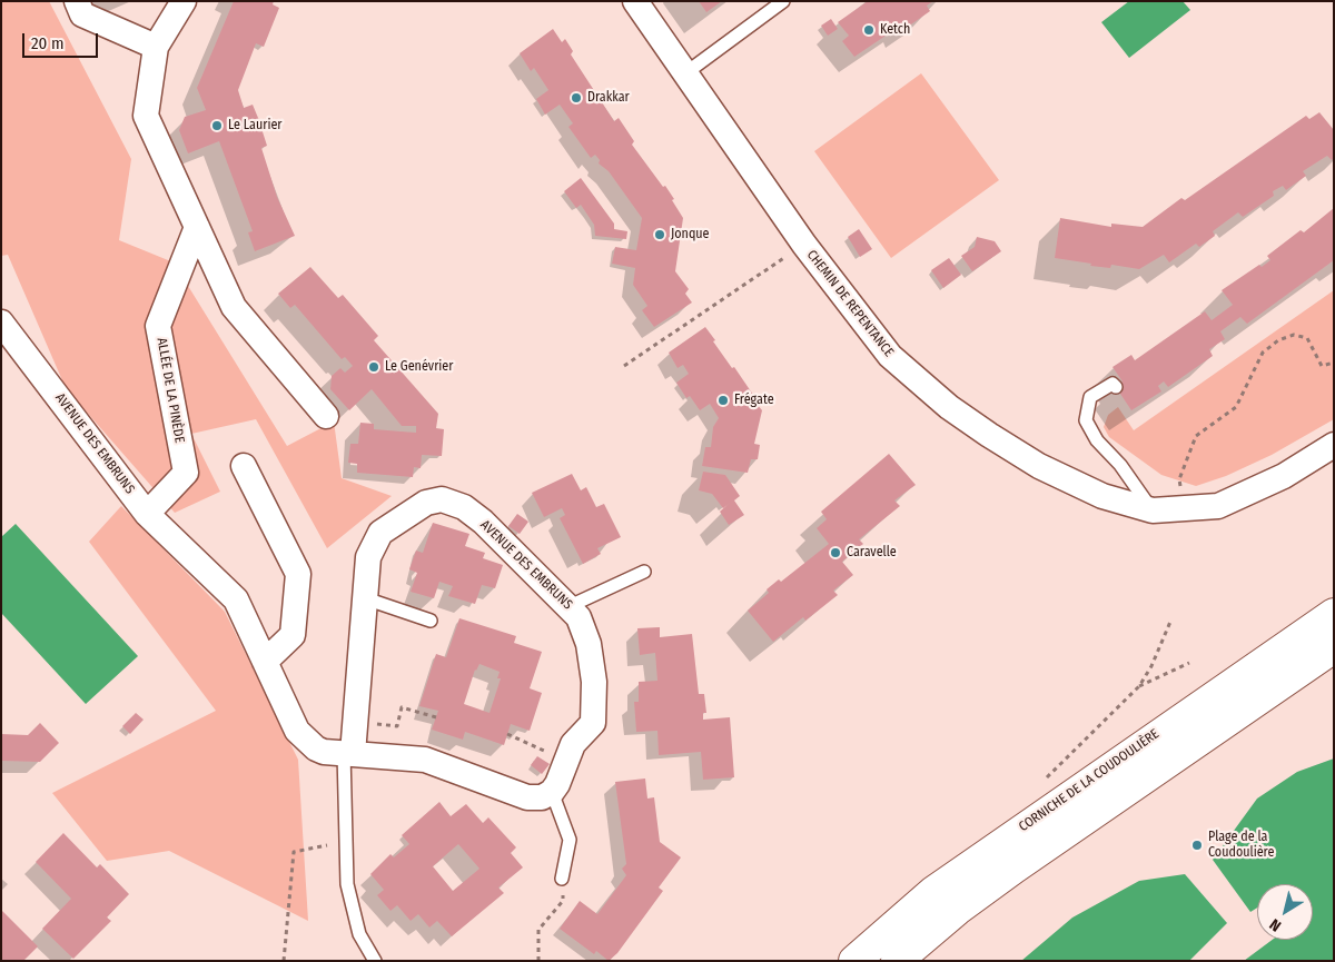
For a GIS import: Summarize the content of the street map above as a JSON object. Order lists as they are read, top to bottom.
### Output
{
  "streets": {
    "main road": ["CORNICHE DE LA COUDOULIÈRE"],
    "street": ["CHEMIN DE REPENTANCE", "ALLÉE DE LA PINÈDE", "AVENUE DES EMBRUNS"]
  },
  "crossings": [
    ["ALLÉE DE LA PINÈDE", "AVENUE DES EMBRUNS"]
  ],
  "places": [
    "Ketch",
    "Drakkar",
    "Le Laurier",
    "Jonque",
    "Le Genévrier",
    "Frégate",
    "Caravelle",
    "Plage de la Coudoulière"
  ],
  "scale_bar": "20 m",
  "north": "bottom left"
}
